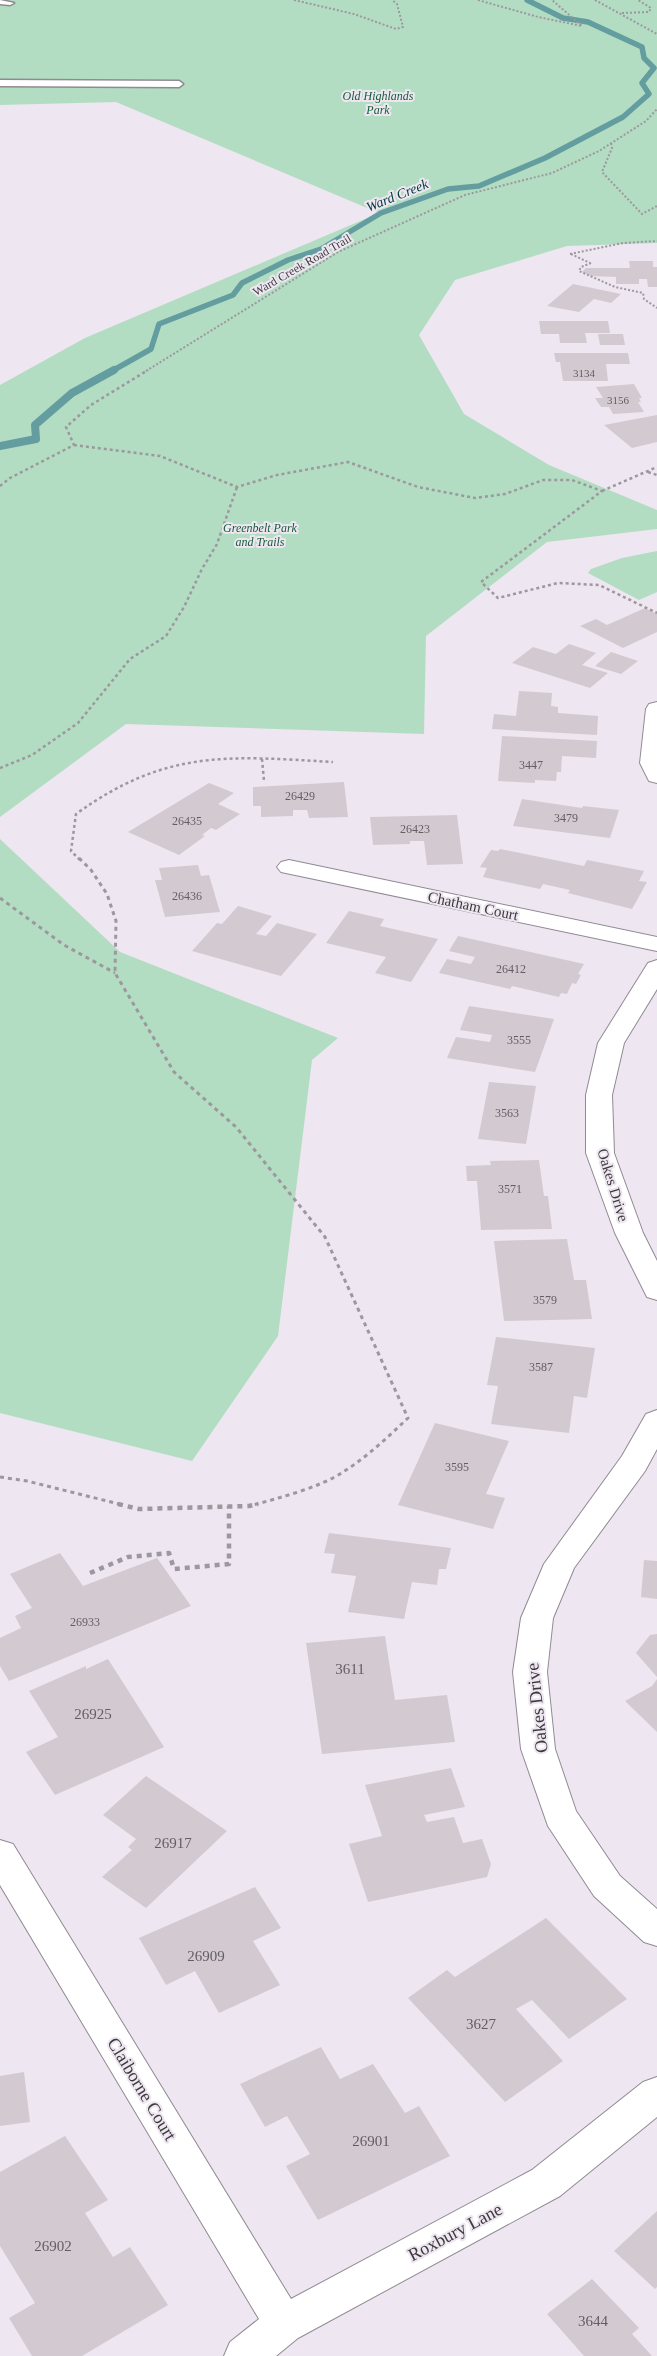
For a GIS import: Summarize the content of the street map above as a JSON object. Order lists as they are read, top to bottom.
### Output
{
  "streets": {
    "street": [
      "Chatham Court",
      "Oakes Drive",
      "Claiborne Court",
      "Roxbury Lane"
    ],
    "path": ["Ward Creek Road Trail"]
  },
  "crossings": [
    ["Claiborne Court", "Roxbury Lane"]
  ],
  "water": ["Ward Creek"],
  "parks": ["Old Highlands Park", "Greenbelt Park and Trails"],
  "house_numbers": [
    "3134",
    "3156",
    "3447",
    "26429",
    "3479",
    "26435",
    "26423",
    "26436",
    "26412",
    "3555",
    "3563",
    "3571",
    "3579",
    "3587",
    "3595",
    "26933",
    "3611",
    "26925",
    "26917",
    "26909",
    "3627",
    "26901",
    "26902",
    "3644"
  ]
}
